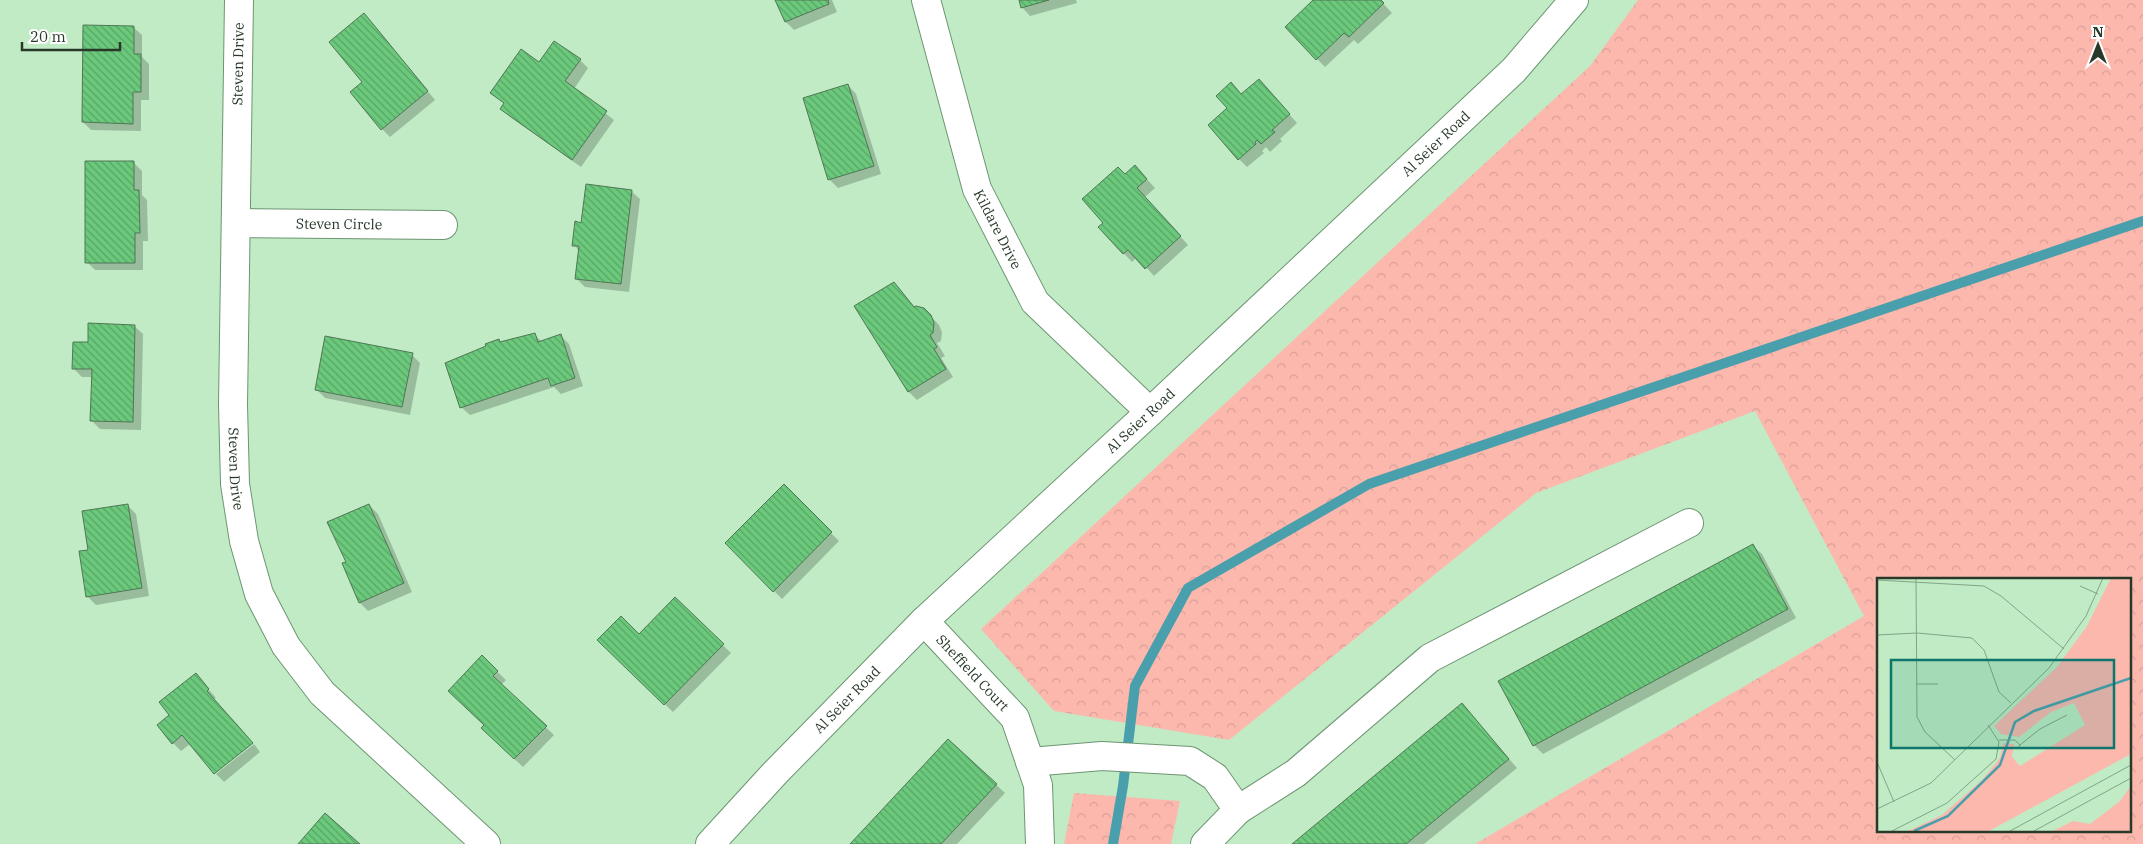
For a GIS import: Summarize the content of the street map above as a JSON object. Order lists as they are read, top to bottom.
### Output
{
  "streets": {
    "street": [
      "Steven Drive",
      "Al Seier Road",
      "Steven Circle",
      "Kildare Drive",
      "Sheffield Court"
    ]
  },
  "crossings": [
    ["Steven Drive", "Steven Circle"],
    ["Al Seier Road", "Kildare Drive"],
    ["Al Seier Road", "Sheffield Court"]
  ],
  "scale_bar": "20 m",
  "north": "top"
}
